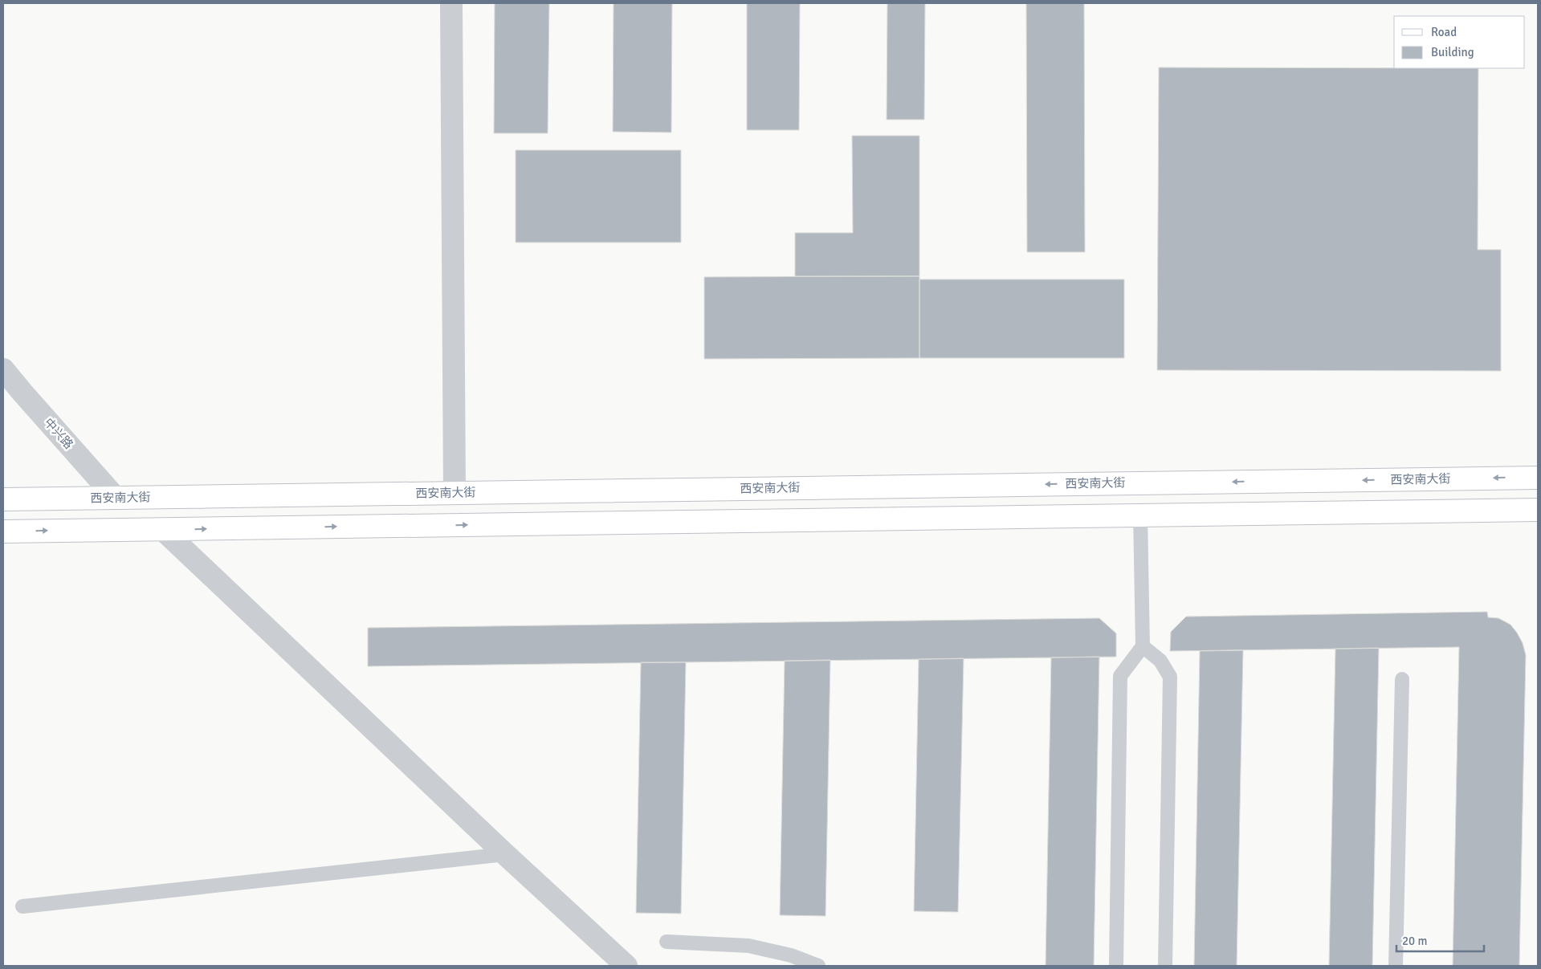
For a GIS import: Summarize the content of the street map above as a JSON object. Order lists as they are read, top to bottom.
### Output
{
  "streets": {
    "main road": ["西安南大街"],
    "street": ["中兴路"]
  },
  "crossings": [
    ["中兴路", "西安南大街"]
  ],
  "legend": ["Road", "Building"],
  "scale_bar": "20 m"
}
